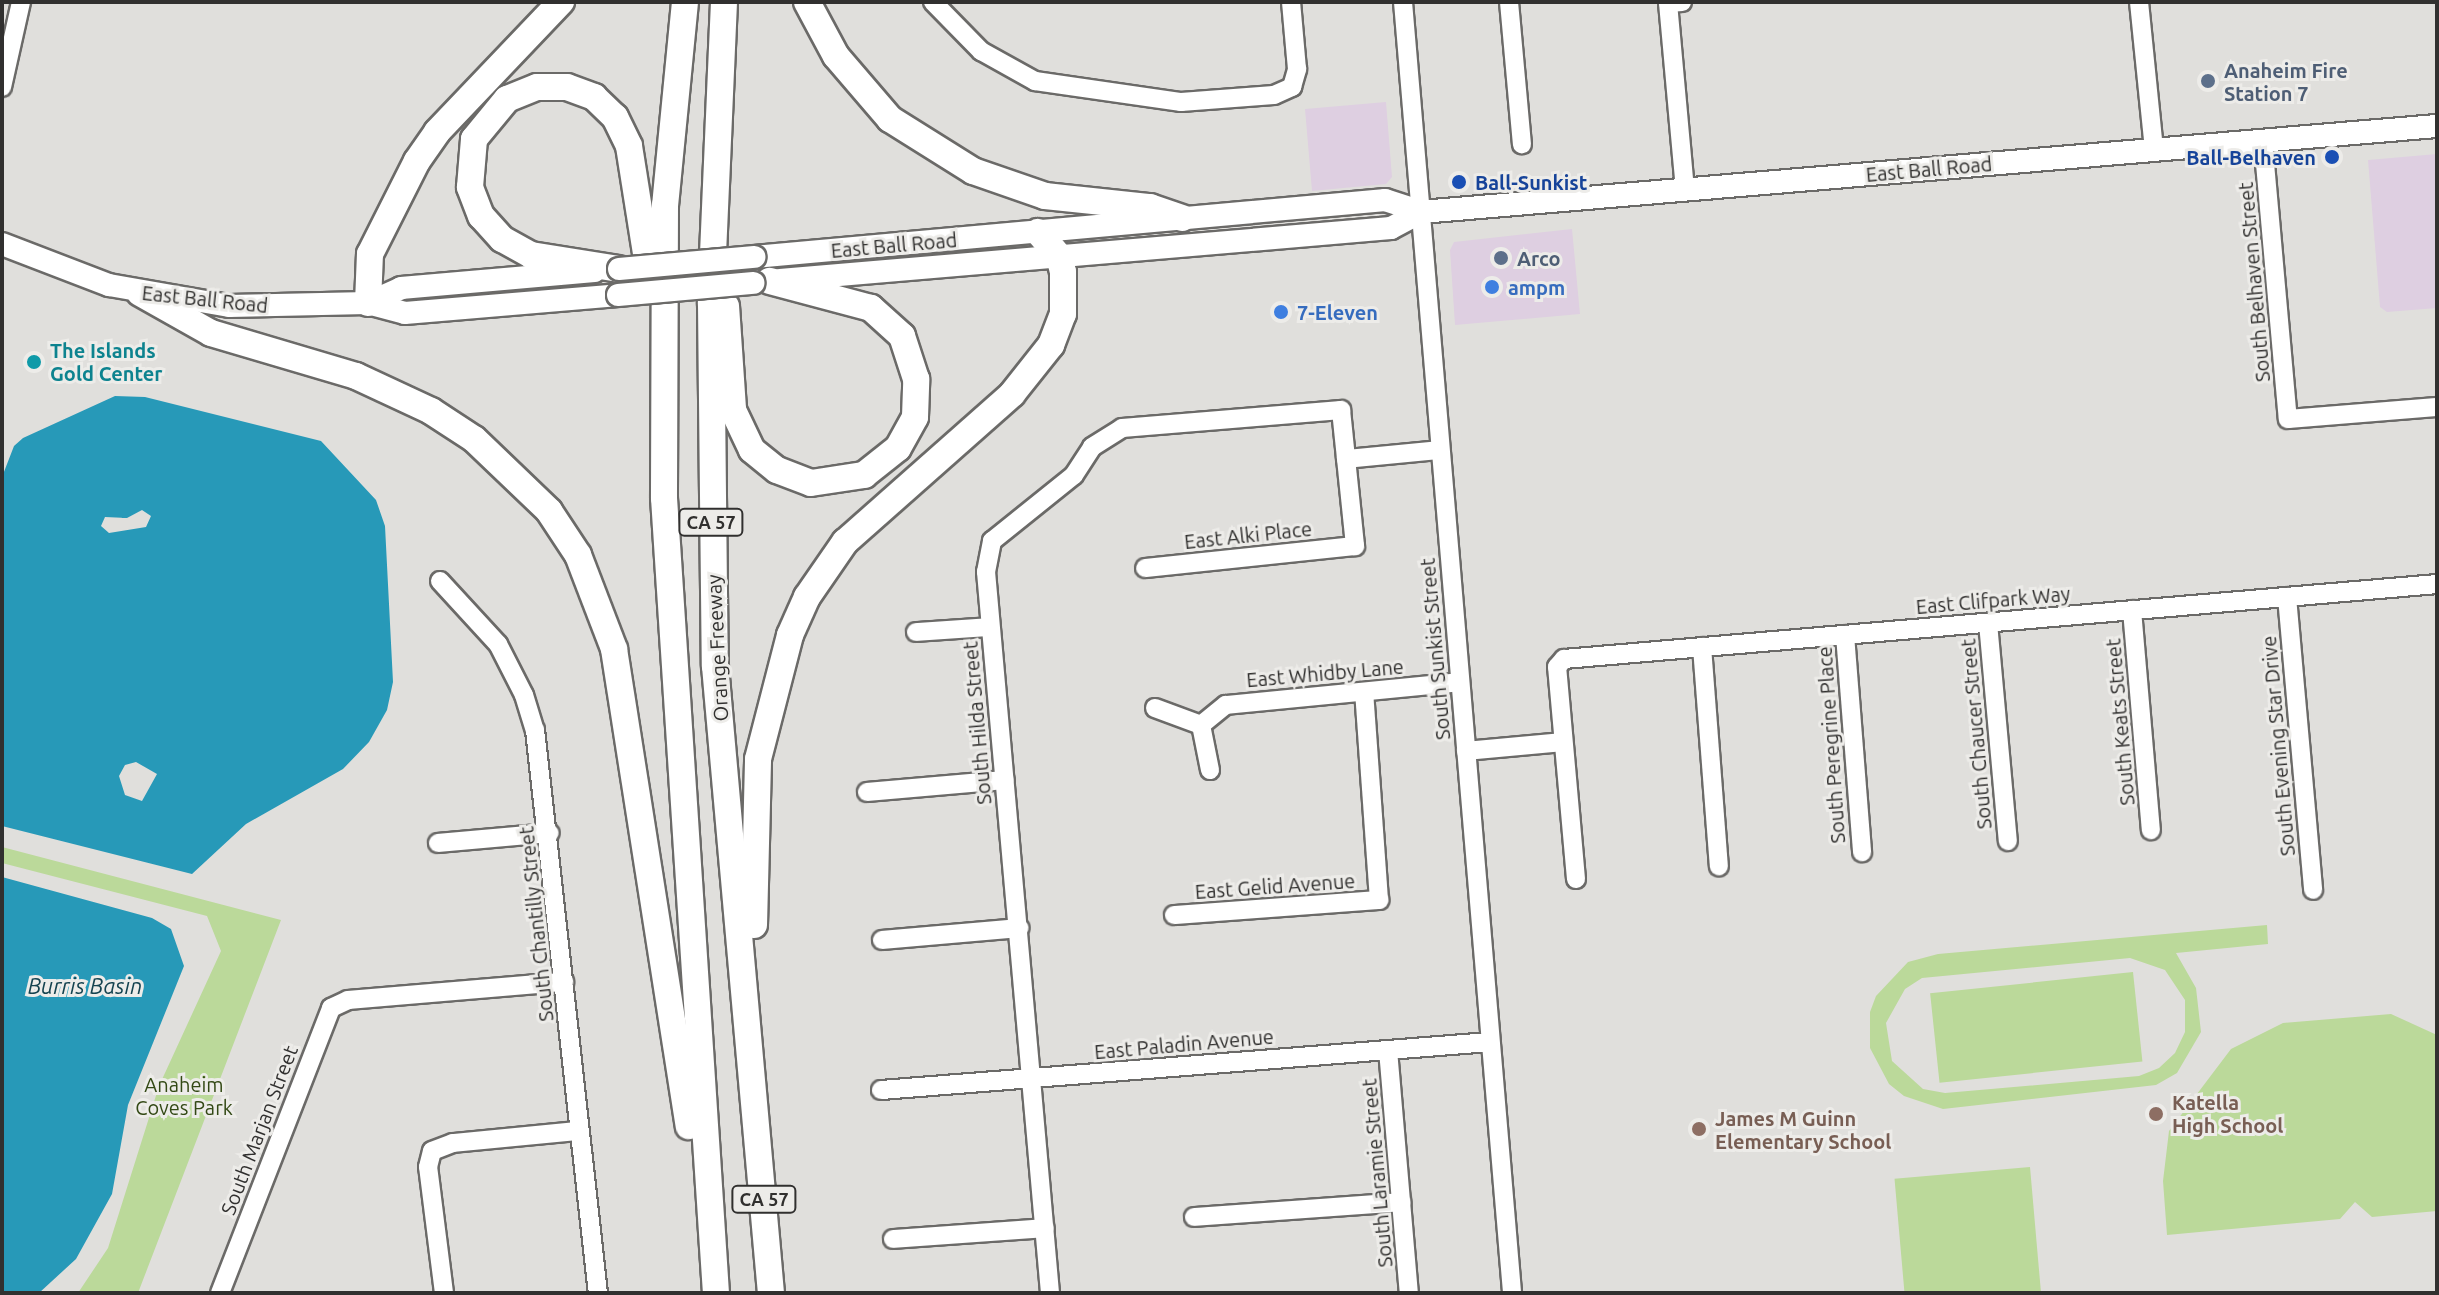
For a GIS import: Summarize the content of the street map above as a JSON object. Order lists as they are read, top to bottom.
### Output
{
  "streets": {
    "highway": ["CA 57", "Orange Freeway"],
    "main road": ["East Ball Road"],
    "street": [
      "South Belhaven Street",
      "East Alki Place",
      "East Clifpark Way",
      "South Sunkist Street",
      "East Whidby Lane",
      "South Keats Street",
      "South Hilda Street",
      "South Chaucer Street",
      "South Peregrine Place",
      "South Evening Star Drive",
      "East Gelid Avenue",
      "South Chantilly Street",
      "East Paladin Avenue",
      "South Marjan Street",
      "South Laramie Street"
    ]
  },
  "crossings": [
    ["East Ball Road", "South Belhaven Street"],
    ["East Ball Road", "South Sunkist Street"],
    ["East Alki Place", "South Hilda Street"],
    ["East Clifpark Way", "South Keats Street"],
    ["East Clifpark Way", "South Chaucer Street"],
    ["East Clifpark Way", "South Peregrine Place"],
    ["East Clifpark Way", "South Evening Star Drive"],
    ["South Sunkist Street", "East Whidby Lane"],
    ["South Sunkist Street", "East Paladin Avenue"],
    ["East Whidby Lane", "East Gelid Avenue"],
    ["South Hilda Street", "East Paladin Avenue"],
    ["South Chantilly Street", "South Marjan Street"],
    ["East Paladin Avenue", "South Laramie Street"]
  ],
  "water": ["Burris Basin"],
  "parks": ["Anaheim Coves Park"],
  "places": [
    "Anaheim Fire Station 7",
    "Ball-Belhaven",
    "Ball-Sunkist",
    "Arco",
    "ampm",
    "7-Eleven",
    "The Islands Gold Center",
    "Katella High School",
    "James M Guinn Elementary School"
  ]
}
